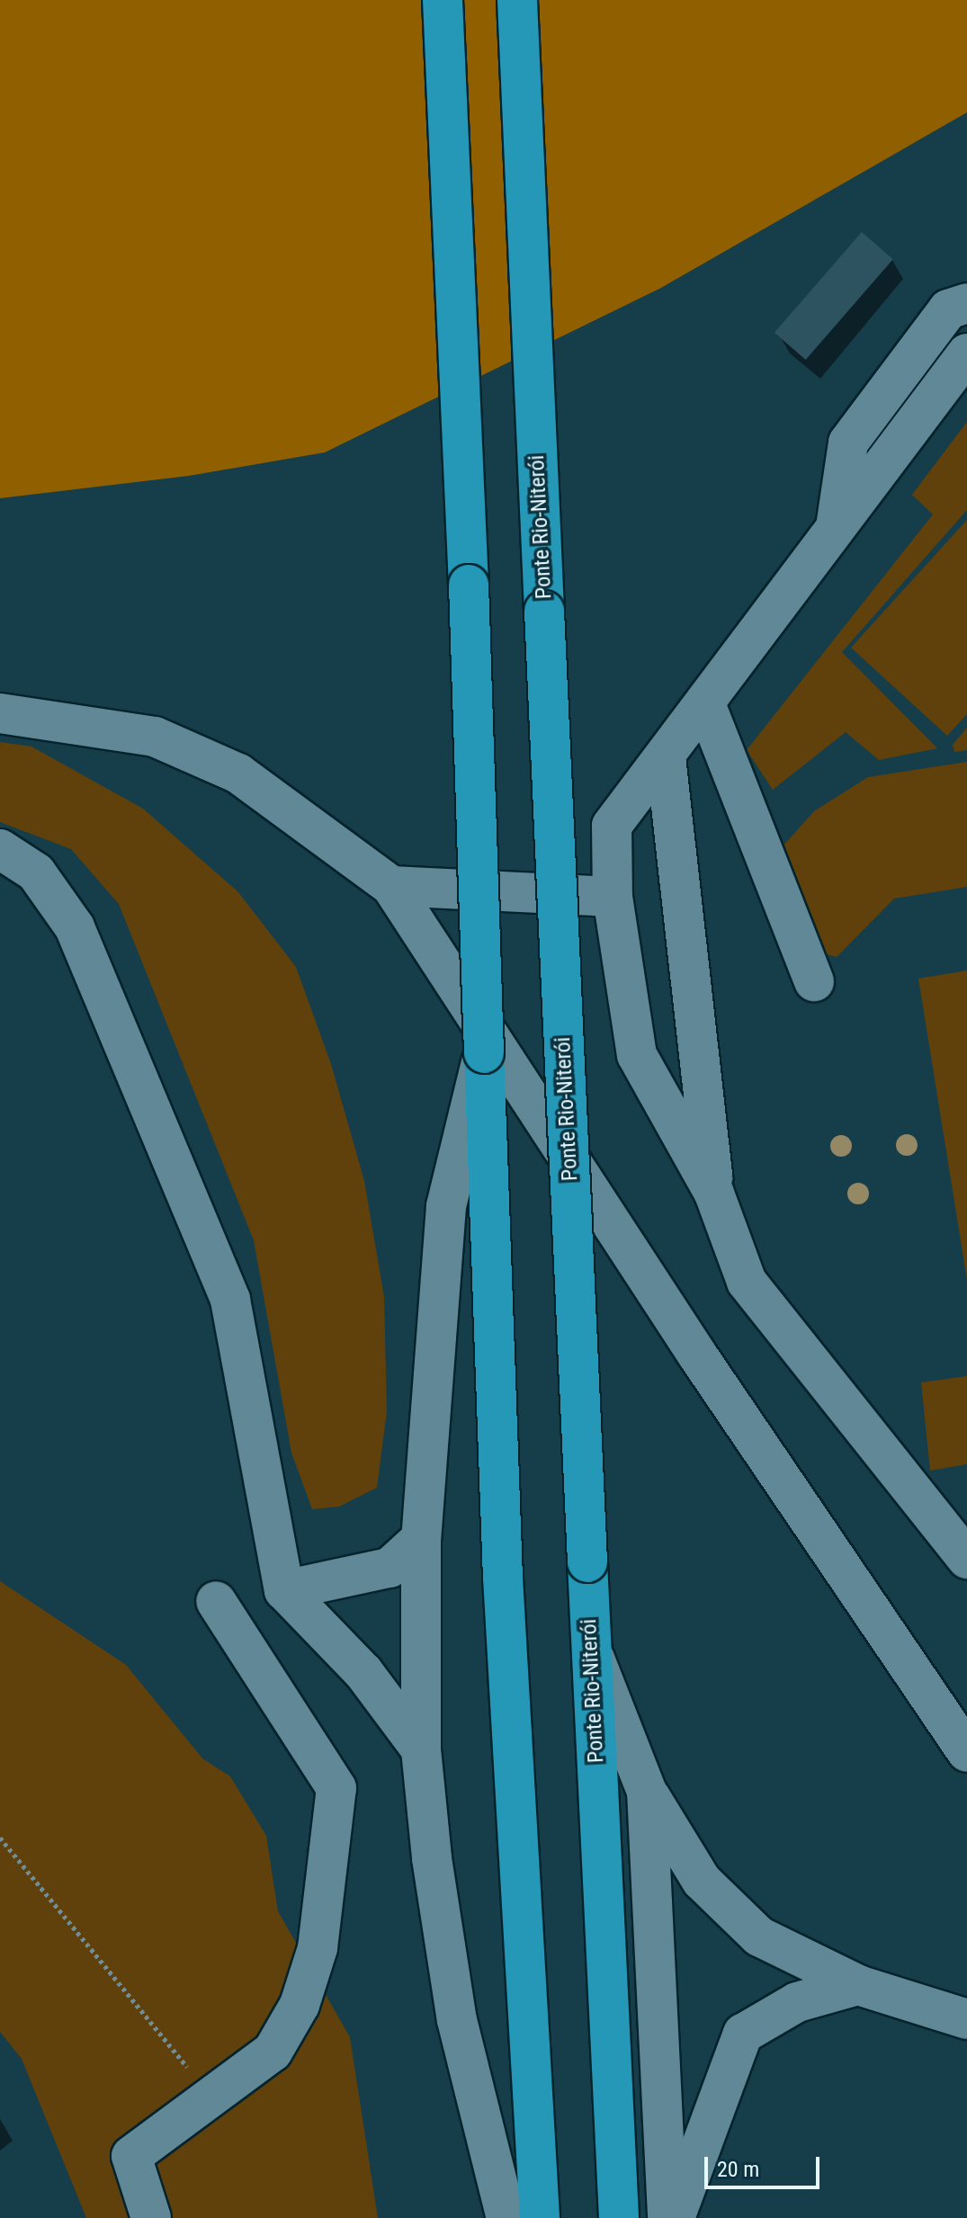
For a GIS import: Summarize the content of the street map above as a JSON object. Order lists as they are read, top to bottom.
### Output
{
  "streets": {
    "highway": ["Ponte Rio-Niterói"]
  },
  "scale_bar": "20 m"
}
